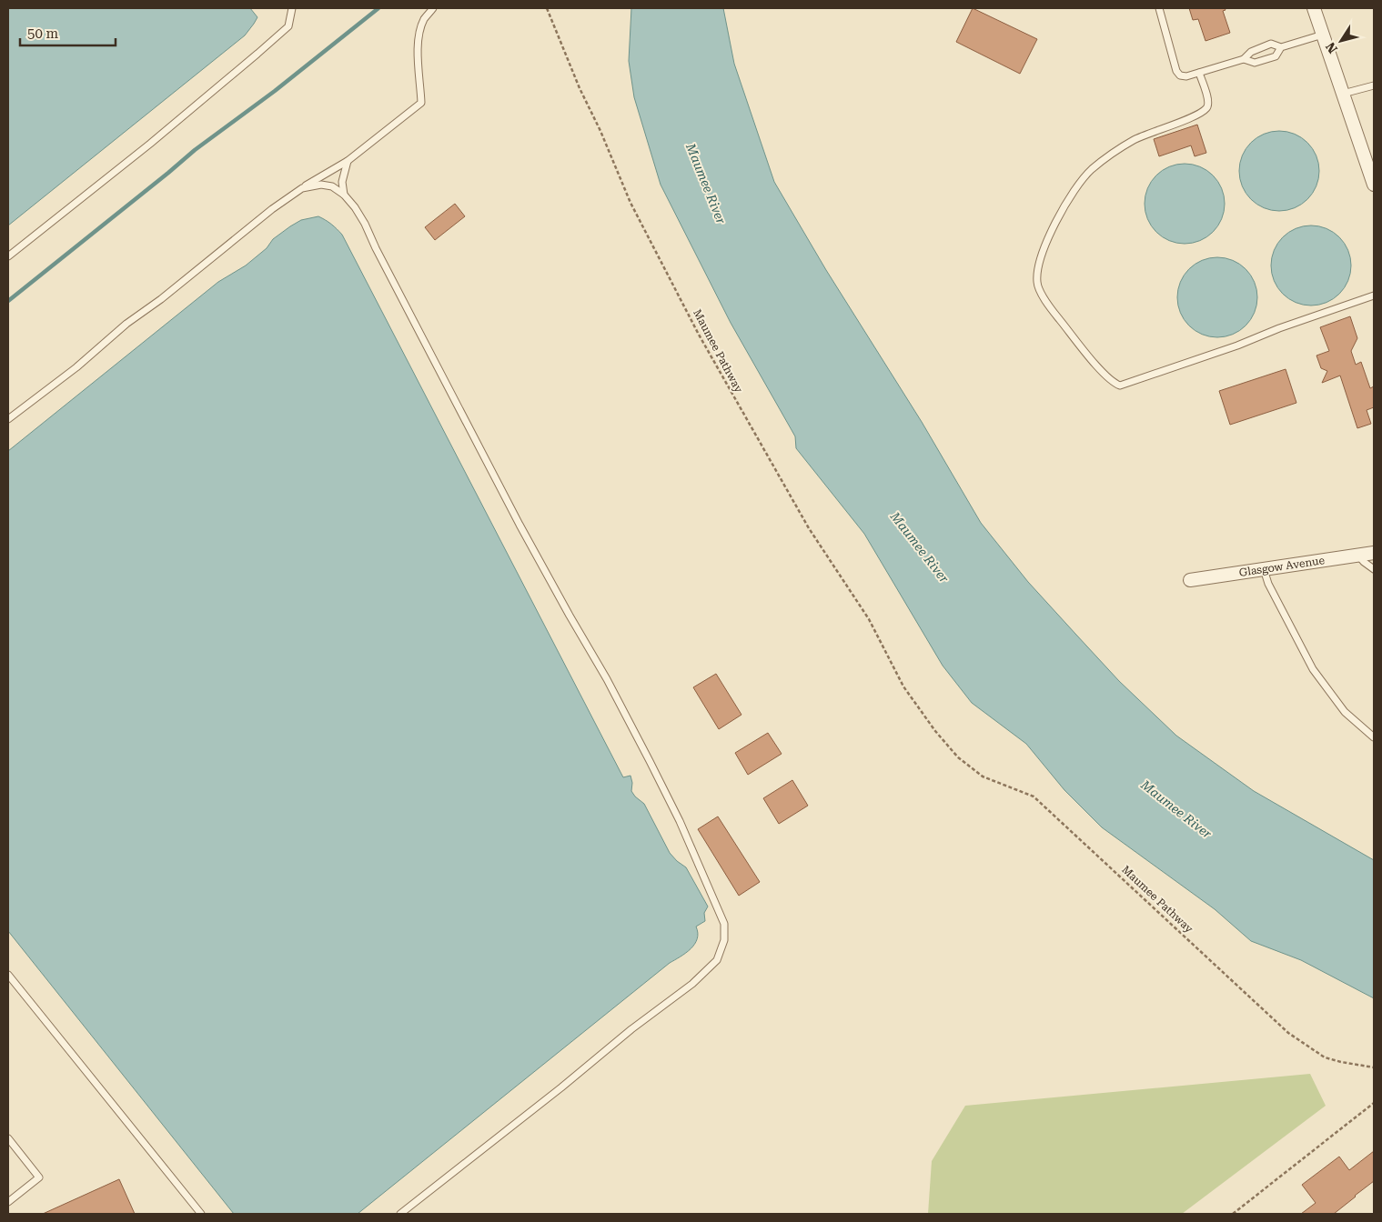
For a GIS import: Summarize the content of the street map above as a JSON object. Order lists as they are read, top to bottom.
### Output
{
  "streets": {
    "street": ["Glasgow Avenue"],
    "path": ["Maumee Pathway"]
  },
  "water": ["Maumee River"],
  "scale_bar": "50 m",
  "north": "bottom left"
}
